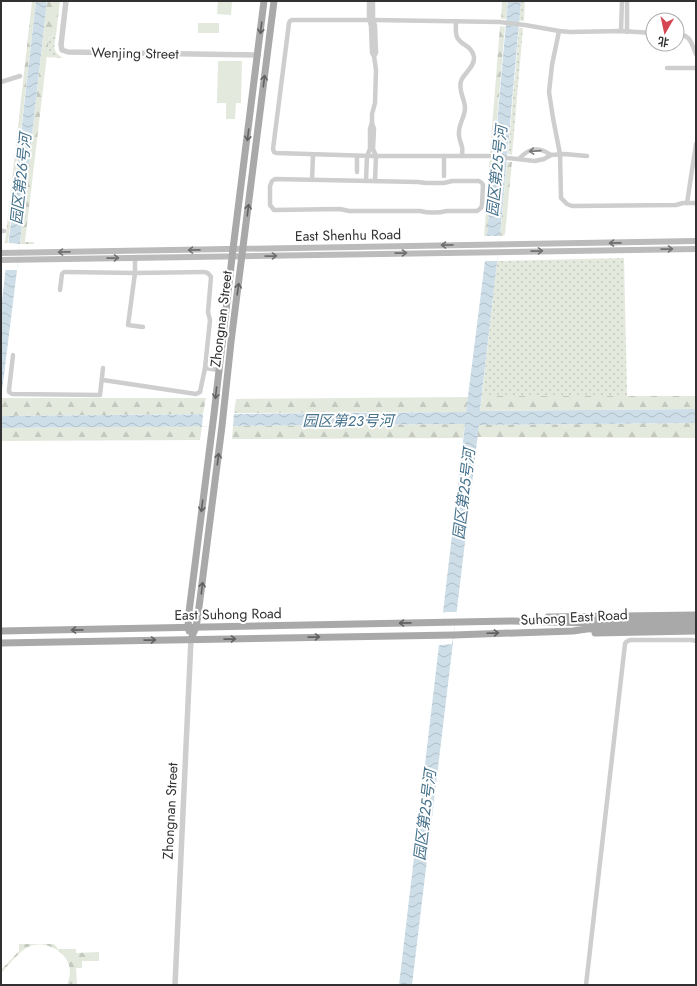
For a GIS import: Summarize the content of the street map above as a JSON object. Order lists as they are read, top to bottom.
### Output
{
  "streets": {
    "main road": [
      "East Shenhu Road",
      "Zhongnan Street",
      "East Suhong Road",
      "Suhong East Road"
    ],
    "street": ["Wenjing Street"]
  },
  "crossings": [
    ["Wenjing Street", "Zhongnan Street"],
    ["East Shenhu Road", "Zhongnan Street"],
    ["Zhongnan Street", "East Suhong Road"],
    ["East Suhong Road", "Suhong East Road"]
  ],
  "water": ["园区第25号河", "园区第26号河", "园区第23号河"],
  "north": "bottom"
}
